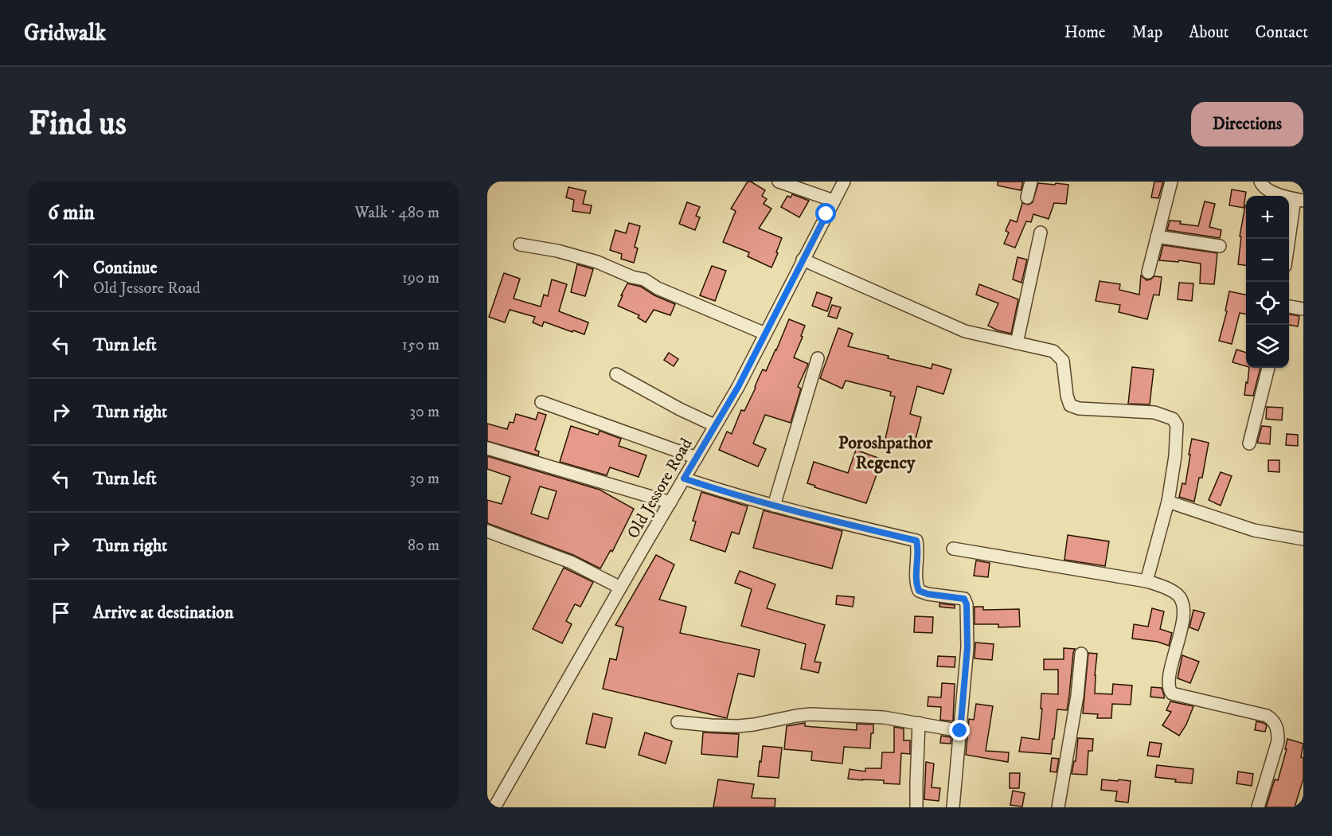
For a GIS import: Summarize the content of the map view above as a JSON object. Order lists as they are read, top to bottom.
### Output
{
  "streets": {
    "street": ["Old Jessore Road"]
  },
  "districts": ["Poroshpathor Regency"],
  "page": {
    "header": "Gridwalk",
    "nav": [
      "Home",
      "Map",
      "About",
      "Contact"
    ],
    "buttons": "Directions",
    "title": "Find us",
    "heading": ["6 min", "Walk · 480 m"],
    "map_buttons": ["+", "−"],
    "list": [
      ["Continue", "Old Jessore Road", "190 m"],
      ["Turn left", "150 m"],
      ["Turn right", "30 m"],
      ["Turn left", "30 m"],
      ["Turn right", "80 m"],
      "Arrive at destination"
    ]
  }
}
